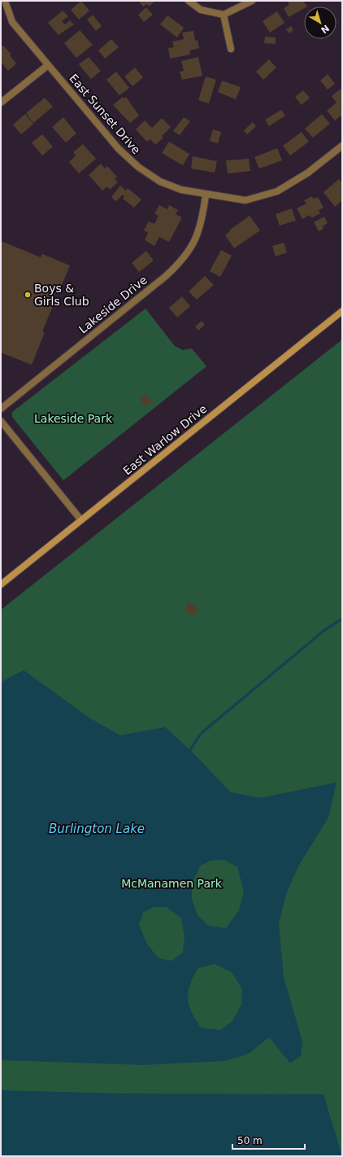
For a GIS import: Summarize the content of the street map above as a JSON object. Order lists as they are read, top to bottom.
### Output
{
  "streets": {
    "street": ["East Sunset Drive", "Lakeside Drive", "East Warlow Drive"]
  },
  "crossings": [
    ["East Sunset Drive", "Lakeside Drive"]
  ],
  "water": ["Burlington Lake"],
  "parks": ["Lakeside Park", "McManamen Park"],
  "places": ["Boys & Girls Club"],
  "scale_bar": "50 m",
  "north": "bottom right"
}
